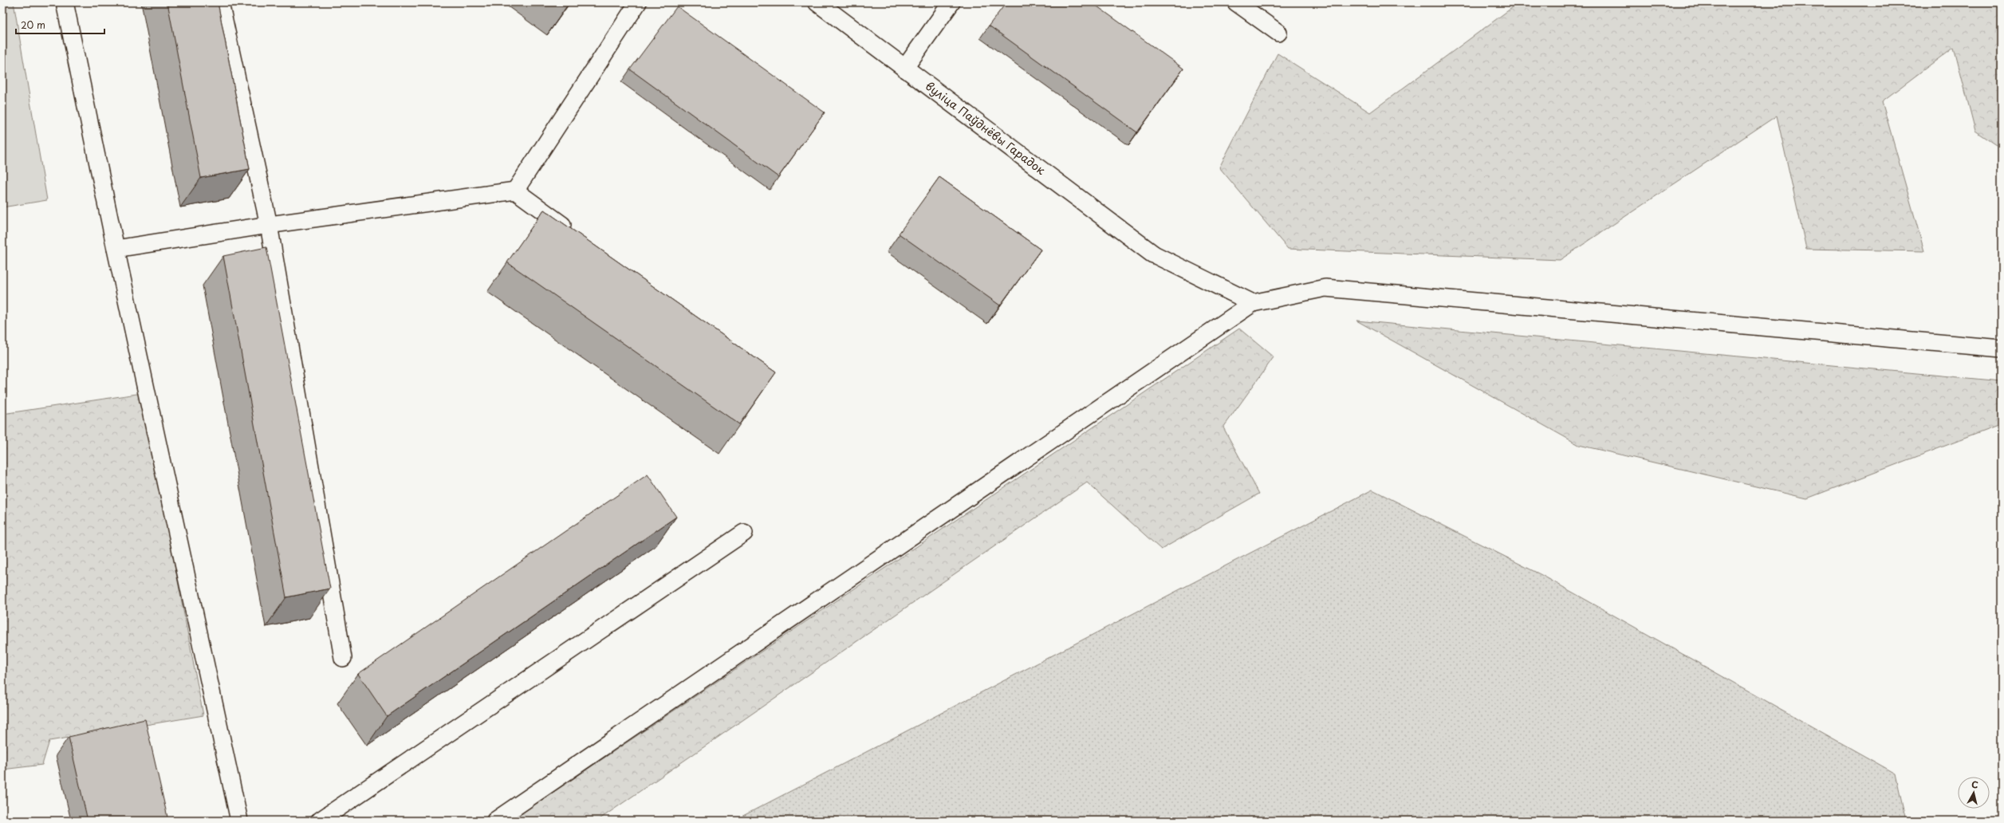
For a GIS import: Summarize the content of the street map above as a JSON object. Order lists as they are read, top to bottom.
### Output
{
  "streets": {
    "street": ["вуліца Паўднёвы Гарадок"]
  },
  "scale_bar": "20 m",
  "north": "top"
}
